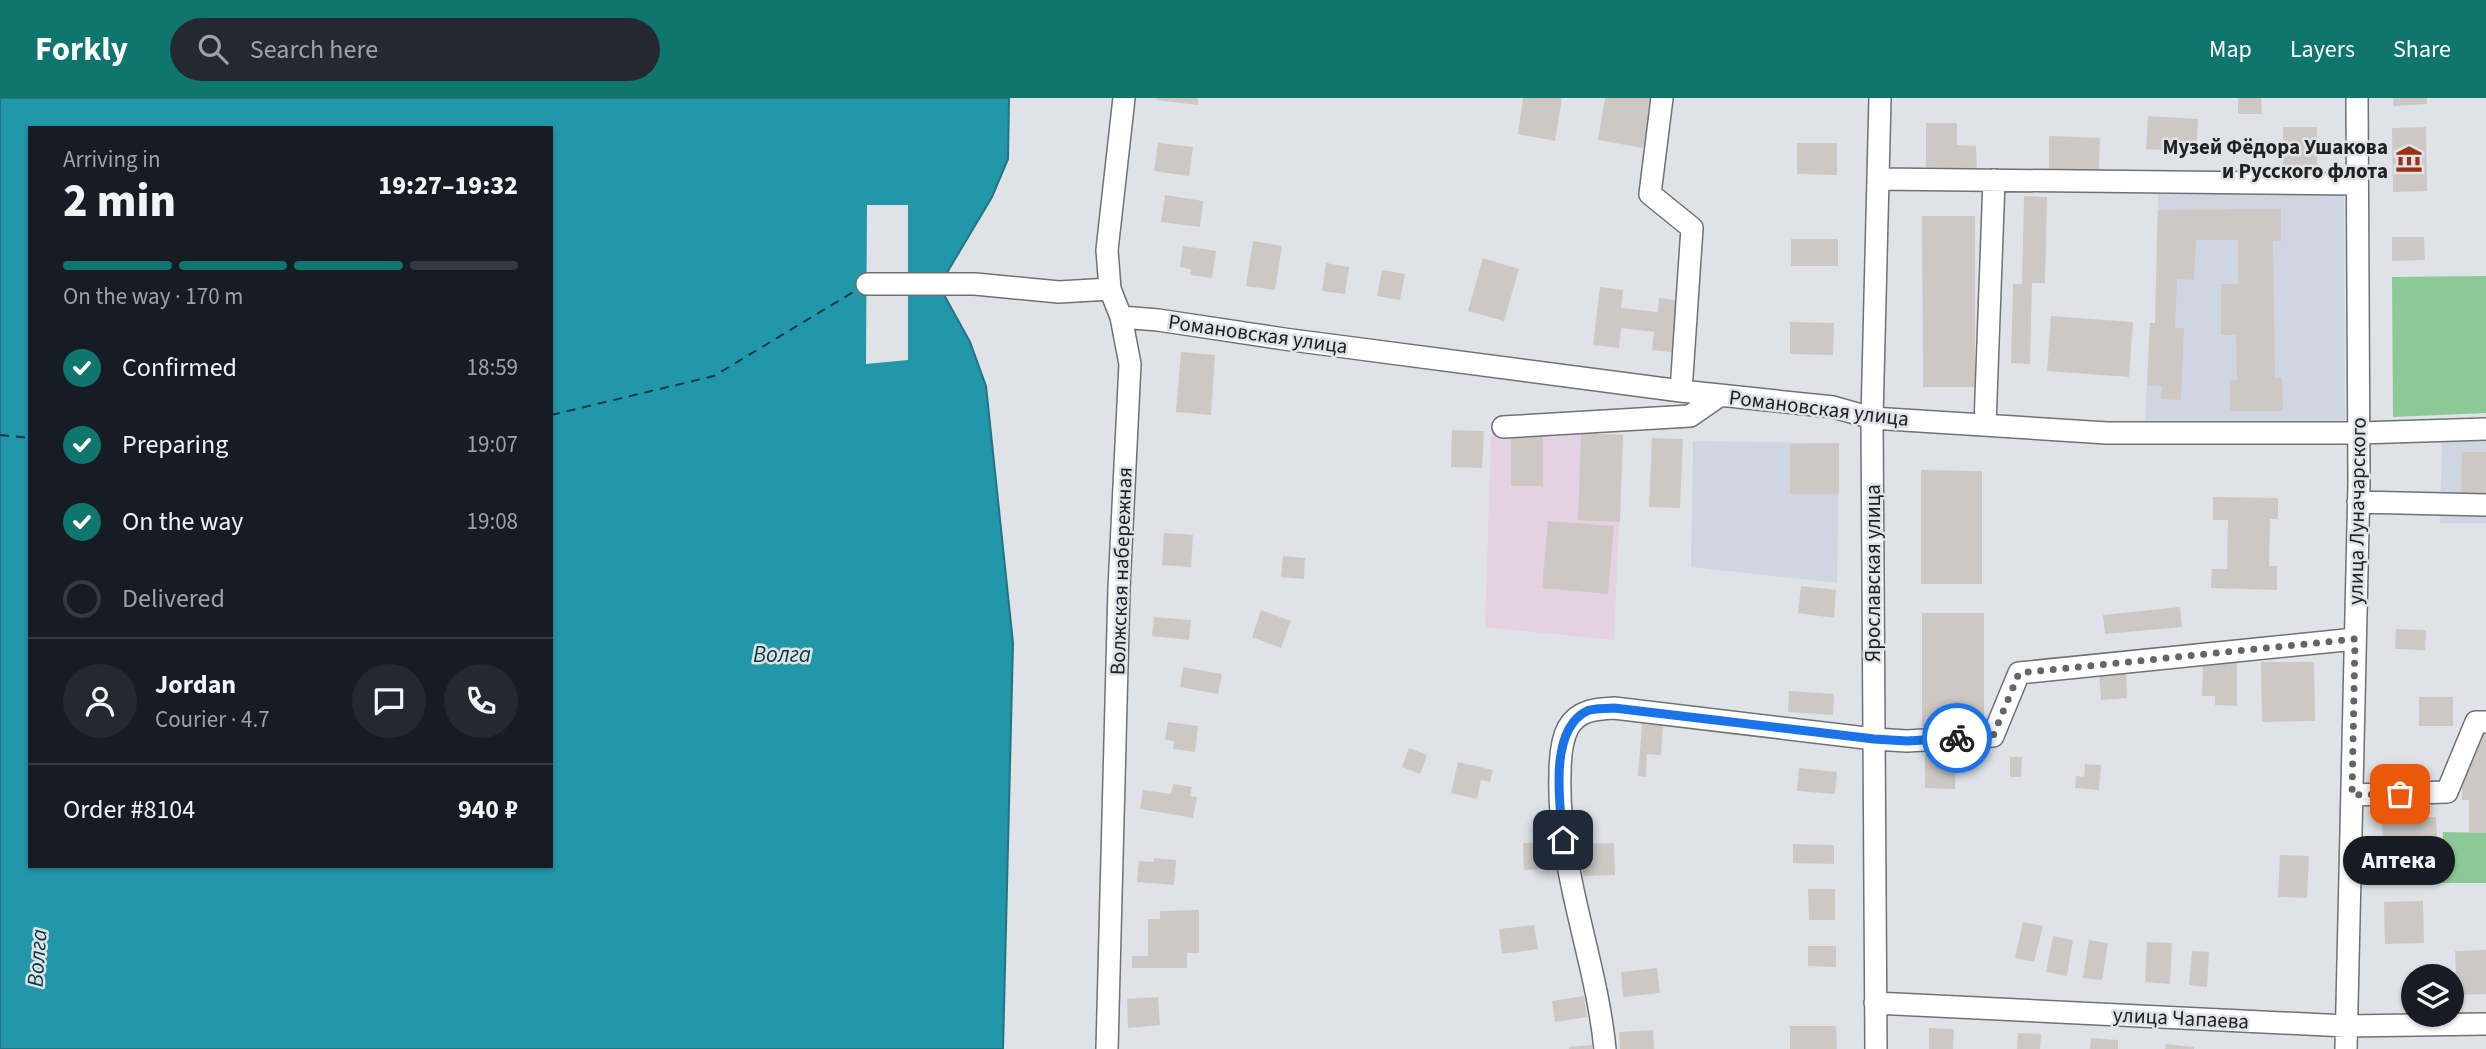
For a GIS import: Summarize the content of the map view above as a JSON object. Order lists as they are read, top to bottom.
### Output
{
  "streets": {
    "street": [
      "Романовская улица",
      "улица Луначарского",
      "Волжская набережная",
      "Ярославская улица",
      "улица Чапаева"
    ]
  },
  "crossings": [
    ["Романовская улица", "улица Луначарского"],
    ["Романовская улица", "Волжская набережная"],
    ["Романовская улица", "Ярославская улица"],
    ["улица Луначарского", "улица Чапаева"],
    ["Ярославская улица", "улица Чапаева"]
  ],
  "water": ["Волга"],
  "places": {
    "museum": ["Музей Фёдора Ушакова и Русского флота"],
    "other": ["Аптека"]
  },
  "page": {
    "header": "Forkly",
    "search": "Search here",
    "nav": ["Map", "Layers", "Share"],
    "heading": ["2 min", "Arriving in", "19:27–19:32"],
    "panel": [
      "Jordan",
      "Courier · 4.7",
      "Order #8104",
      "940 ₽"
    ],
    "bar": "On the way · 170 m",
    "list": [
      ["Confirmed", "18:59"],
      ["Preparing", "19:07"],
      ["On the way", "19:08"],
      "Delivered"
    ],
    "bubble": "Аптека"
  }
}
